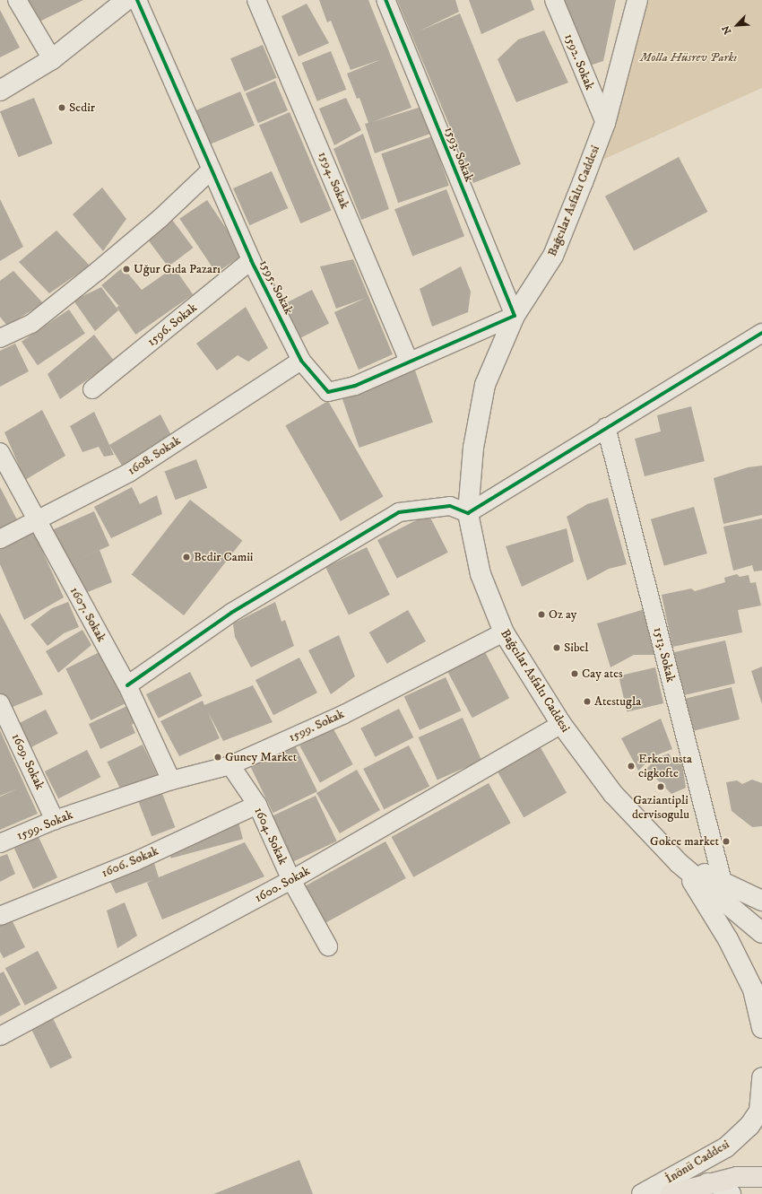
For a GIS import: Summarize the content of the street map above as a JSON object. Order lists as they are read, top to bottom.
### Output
{
  "streets": {
    "main road": ["Bağcılar Asfaltı Caddesi", "İnönü Caddesi"],
    "street": [
      "1592. Sokak",
      "1593. Sokak",
      "1594. Sokak",
      "1595. Sokak",
      "1596. Sokak",
      "1608. Sokak",
      "1607. Sokak",
      "1513. Sokak",
      "1599. Sokak",
      "1609. Sokak",
      "1604. Sokak",
      "1606. Sokak",
      "1600. Sokak"
    ]
  },
  "crossings": [
    ["1592. Sokak", "Bağcılar Asfaltı Caddesi"],
    ["1593. Sokak", "Bağcılar Asfaltı Caddesi"],
    ["1593. Sokak", "1595. Sokak"],
    ["1594. Sokak", "1595. Sokak"],
    ["Bağcılar Asfaltı Caddesi", "1595. Sokak"],
    ["Bağcılar Asfaltı Caddesi", "1599. Sokak"],
    ["Bağcılar Asfaltı Caddesi", "1600. Sokak"],
    ["1595. Sokak", "1596. Sokak"],
    ["1595. Sokak", "1608. Sokak"],
    ["1608. Sokak", "1607. Sokak"],
    ["1607. Sokak", "1599. Sokak"],
    ["1599. Sokak", "1609. Sokak"],
    ["1599. Sokak", "1604. Sokak"],
    ["1604. Sokak", "1606. Sokak"],
    ["1604. Sokak", "1600. Sokak"]
  ],
  "parks": ["Molla Hüsrev Parkı"],
  "places": [
    "Sedir",
    "Uğur Gıda Pazarı",
    "Bedir Camii",
    "Oz ay",
    "Sibel",
    "Cay ates",
    "Atestugla",
    "Guney Market",
    "Erken usta cigkofte",
    "Gaziantipli dervisogulu",
    "Gokce market"
  ],
  "north": "bottom left"
}
